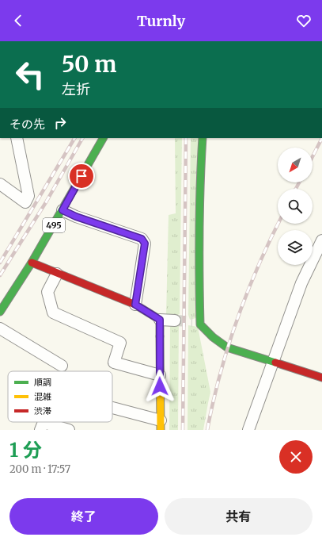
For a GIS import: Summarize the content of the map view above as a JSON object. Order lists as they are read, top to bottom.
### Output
{
  "streets": {
    "main road": ["495"]
  },
  "legend": ["順調", "混雑", "渋滞"],
  "north": "bottom left",
  "page": {
    "header": "Turnly",
    "turn": ["50 m", "左折"],
    "then": "その先",
    "heading": ["1 分", "200 m · 17:57"],
    "buttons": ["終了", "共有"]
  }
}
